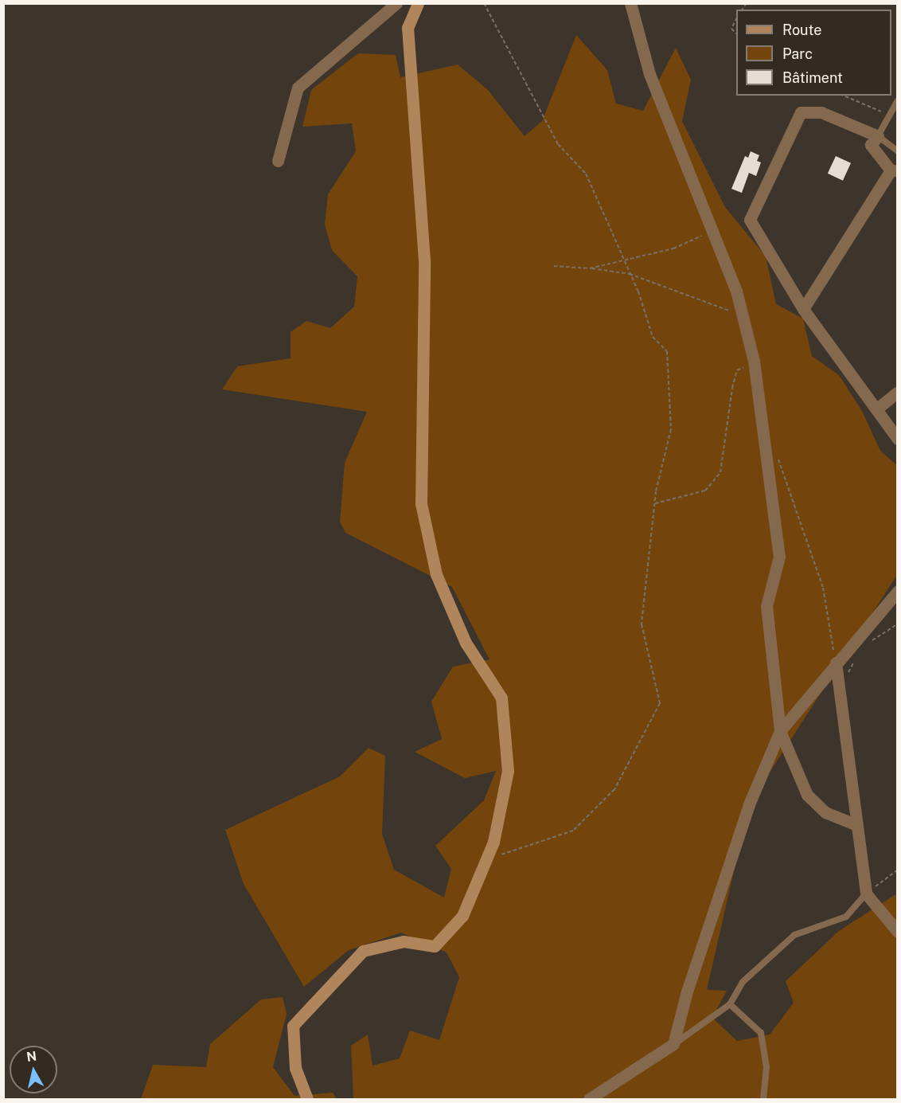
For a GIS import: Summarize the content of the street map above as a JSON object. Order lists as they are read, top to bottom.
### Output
{
  "legend": ["Route", "Parc", "Bâtiment"],
  "north": "top"
}
